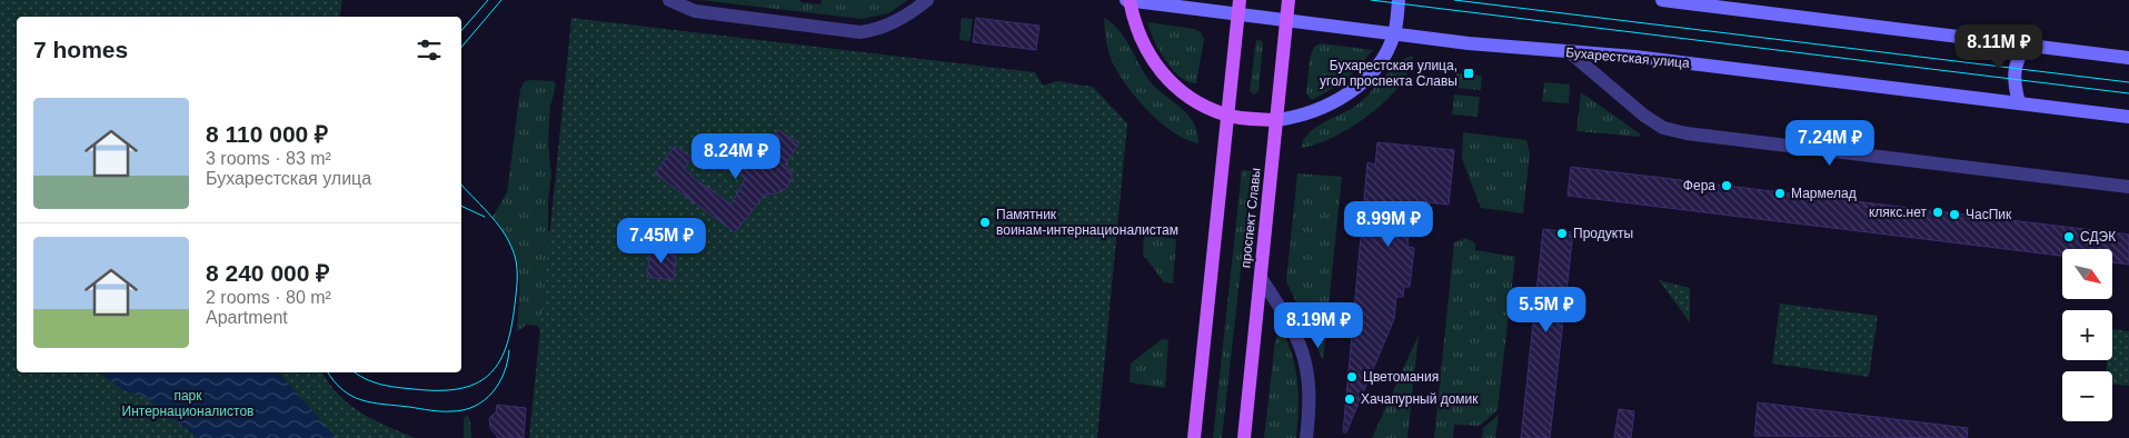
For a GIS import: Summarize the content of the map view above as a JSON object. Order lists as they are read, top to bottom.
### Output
{
  "streets": {
    "main road": ["Бухарестская улица", "проспект Славы"]
  },
  "crossings": [
    ["Бухарестская улица", "проспект Славы"]
  ],
  "parks": ["парк Интернационалистов"],
  "places": {
    "transit": ["Бухарестская улица, угол проспекта Славы"],
    "other": [
      "Фера",
      "Мармелад",
      "клякс.нет",
      "ЧасПик",
      "Памятник воинам-интернационалистам",
      "Продукты",
      "СДЭК",
      "Цветомания",
      "Хачапурный домик"
    ]
  },
  "north": "bottom right",
  "page": {
    "heading": "7 homes",
    "price": [
      "8.11M ₽",
      "7.24M ₽",
      "8.24M ₽",
      "8.99M ₽",
      "7.45M ₽",
      "5.5M ₽",
      "8.19M ₽"
    ],
    "list": [
      {
        "name": "8 110 000 ₽",
        "note": "3 rooms · 83 m² · Бухарестская улица"
      },
      {
        "name": "8 240 000 ₽",
        "note": "2 rooms · 80 m² · Apartment"
      }
    ],
    "map_buttons": ["+", "−"]
  }
}
